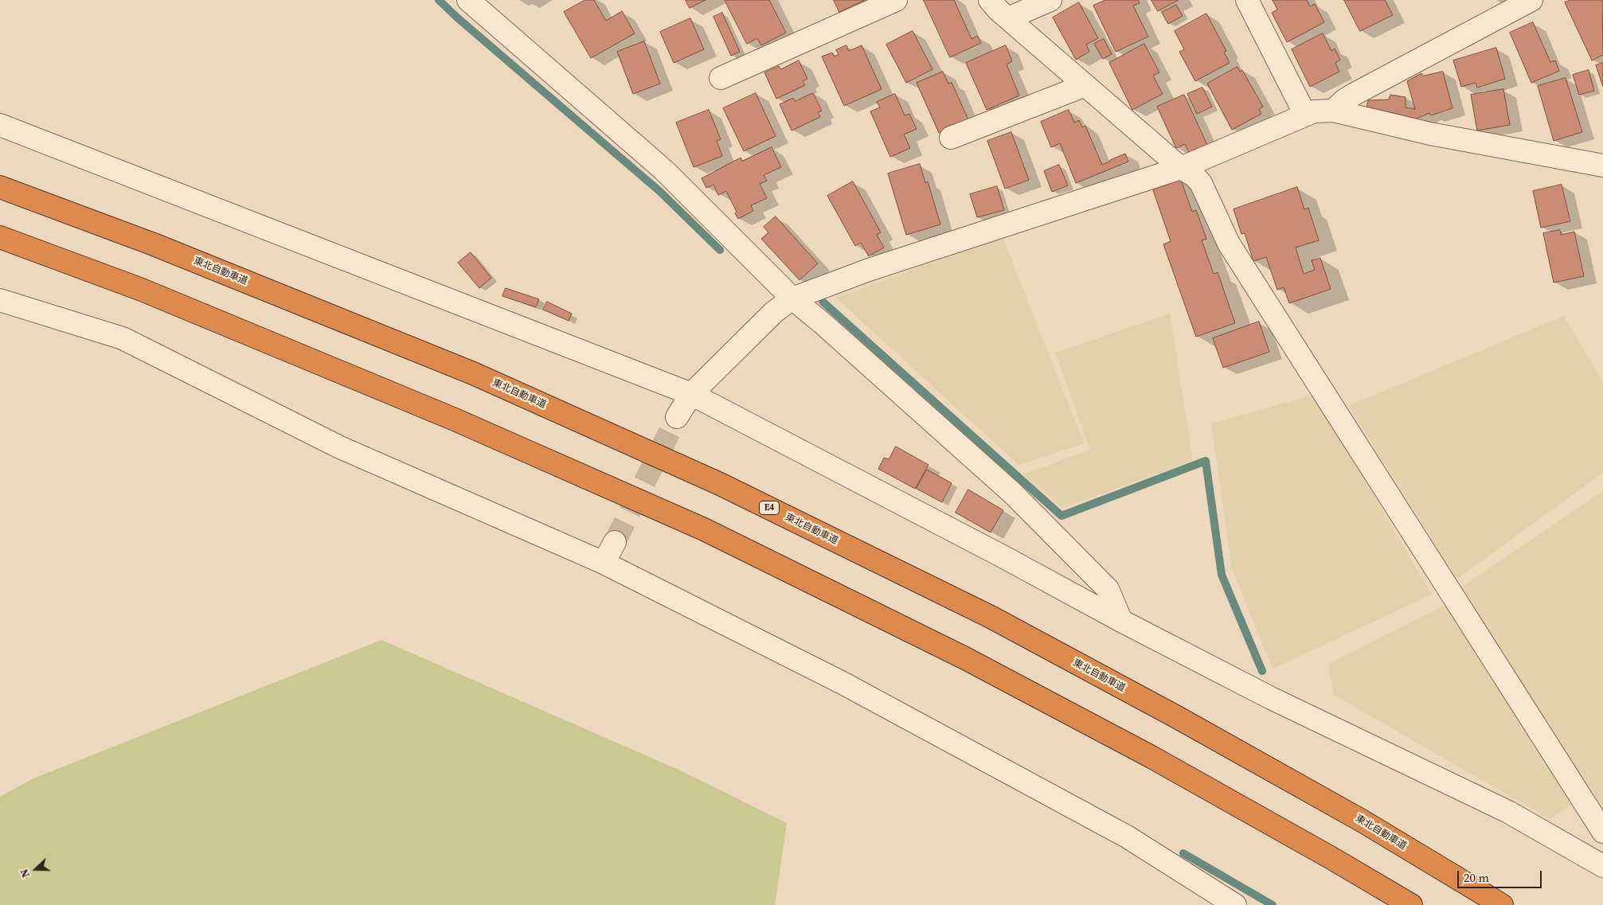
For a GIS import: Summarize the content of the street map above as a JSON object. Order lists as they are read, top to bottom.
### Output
{
  "streets": {
    "highway": ["東北自動車道", "E4"]
  },
  "scale_bar": "20 m",
  "north": "left"
}
